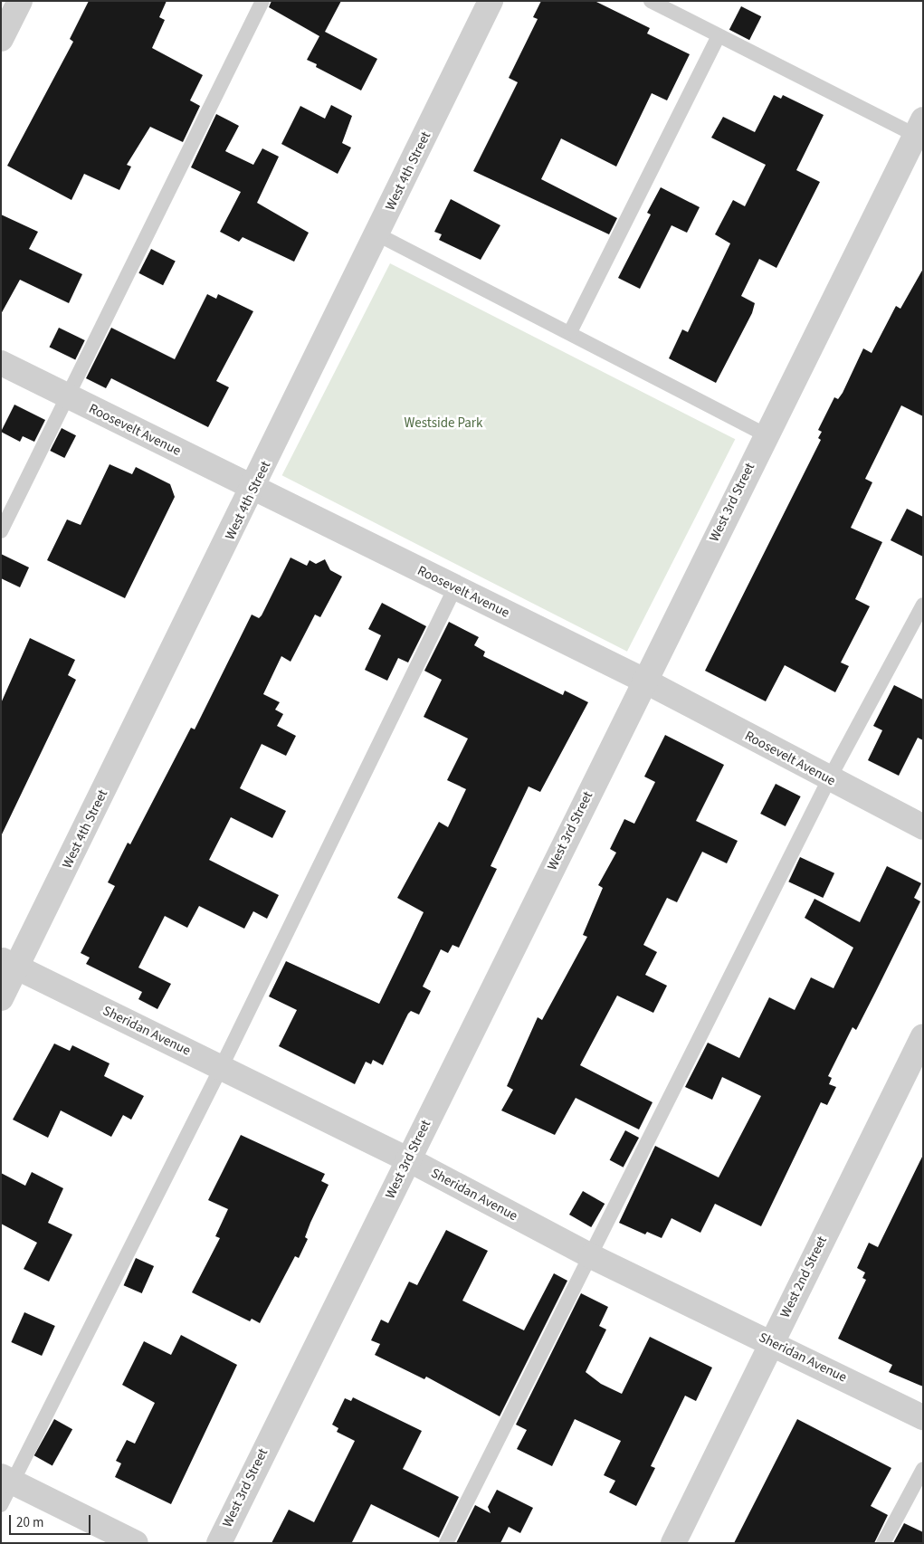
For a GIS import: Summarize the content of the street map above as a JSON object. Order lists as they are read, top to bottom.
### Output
{
  "streets": {
    "street": [
      "West 4th Street",
      "Roosevelt Avenue",
      "West 3rd Street",
      "Sheridan Avenue",
      "West 2nd Street"
    ]
  },
  "crossings": [
    ["West 4th Street", "Roosevelt Avenue"],
    ["West 4th Street", "Sheridan Avenue"],
    ["Roosevelt Avenue", "West 3rd Street"],
    ["West 3rd Street", "Sheridan Avenue"],
    ["Sheridan Avenue", "West 2nd Street"]
  ],
  "parks": ["Westside Park"],
  "scale_bar": "20 m"
}
